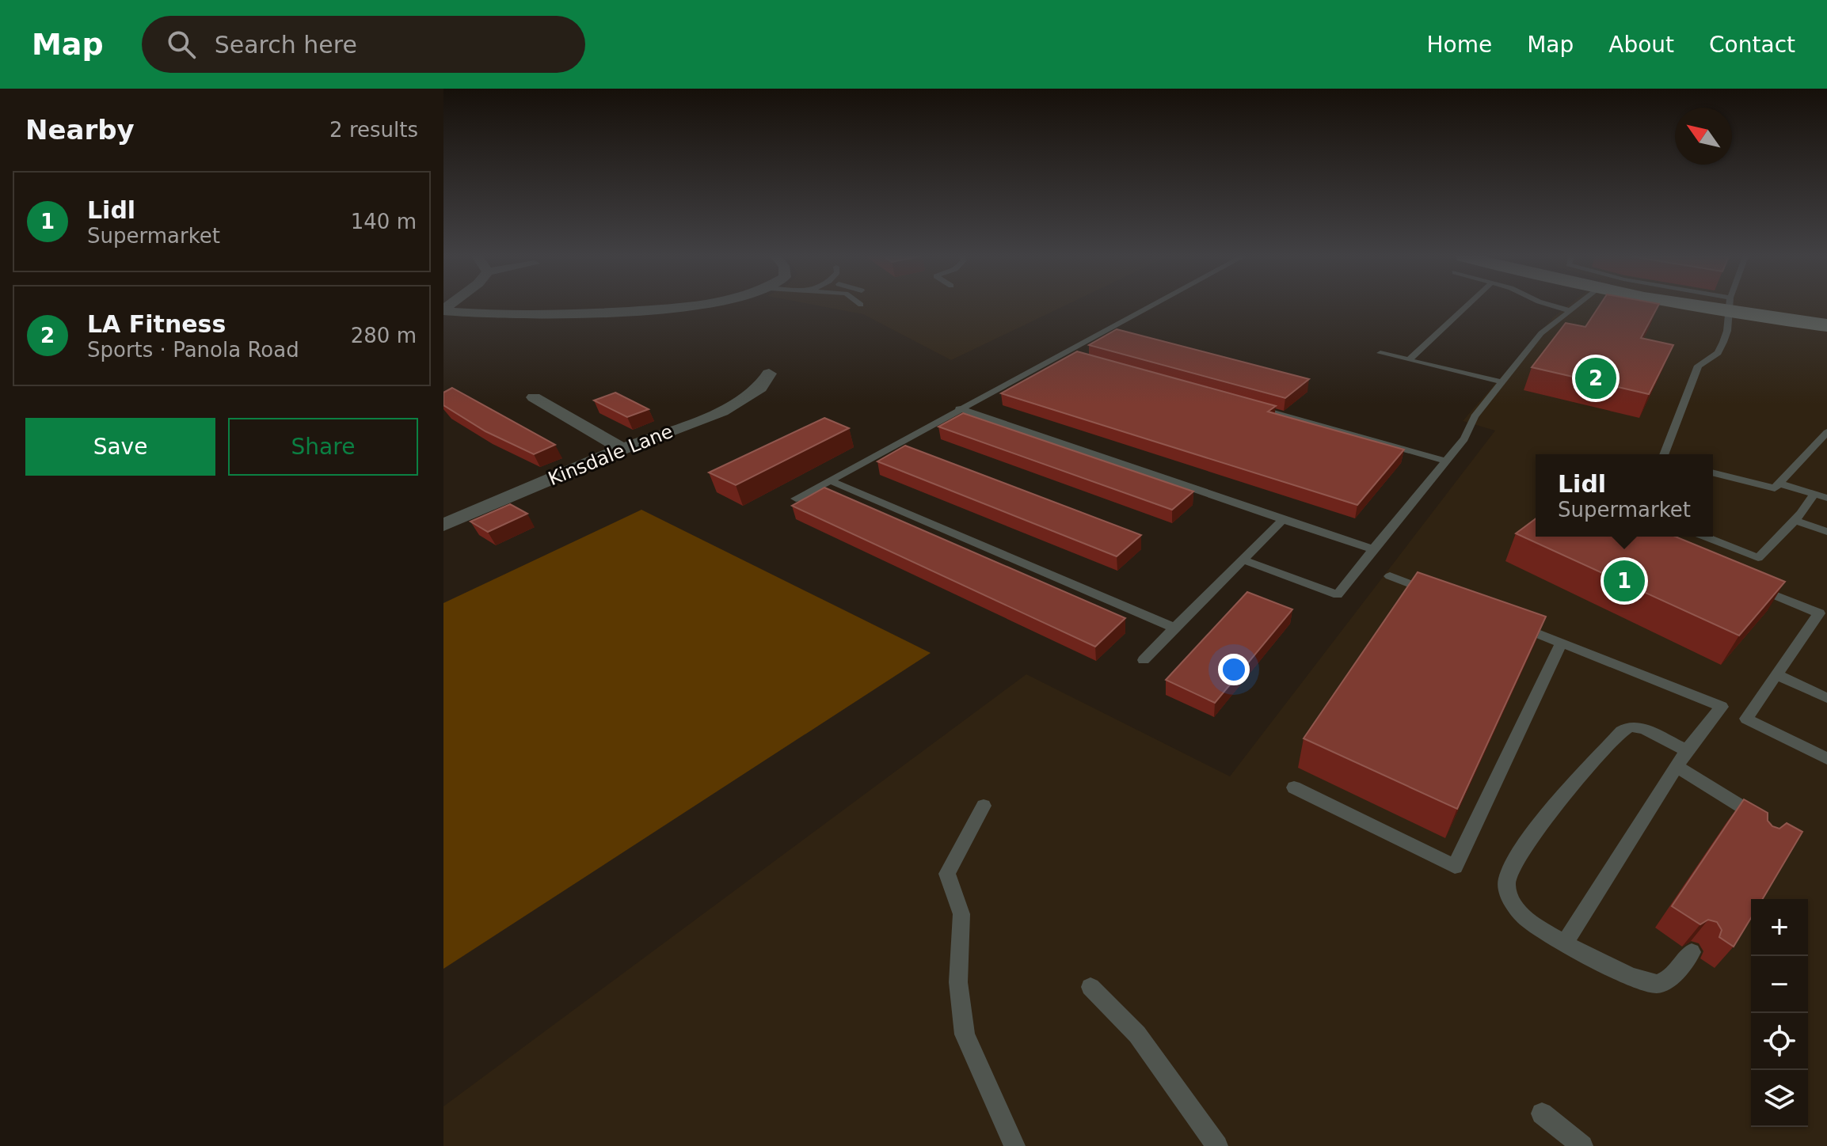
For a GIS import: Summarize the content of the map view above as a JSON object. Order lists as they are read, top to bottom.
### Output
{
  "streets": {
    "street": ["Kinsdale Lane"]
  },
  "north": "top left",
  "page": {
    "header": "Map",
    "search": "Search here",
    "nav": [
      "Home",
      "Map",
      "About",
      "Contact"
    ],
    "heading": ["Nearby", "2 results"],
    "list": [
      {
        "mark": "1",
        "name": "Lidl",
        "note": "Supermarket",
        "value": "140 m"
      },
      {
        "mark": "2",
        "name": "LA Fitness",
        "note": "Sports · Panola Road",
        "value": "280 m"
      }
    ],
    "pins": ["2", "1"],
    "buttons": ["Save", "Share"],
    "popup": ["Lidl", "Supermarket"],
    "map_buttons": ["+", "−"]
  }
}
